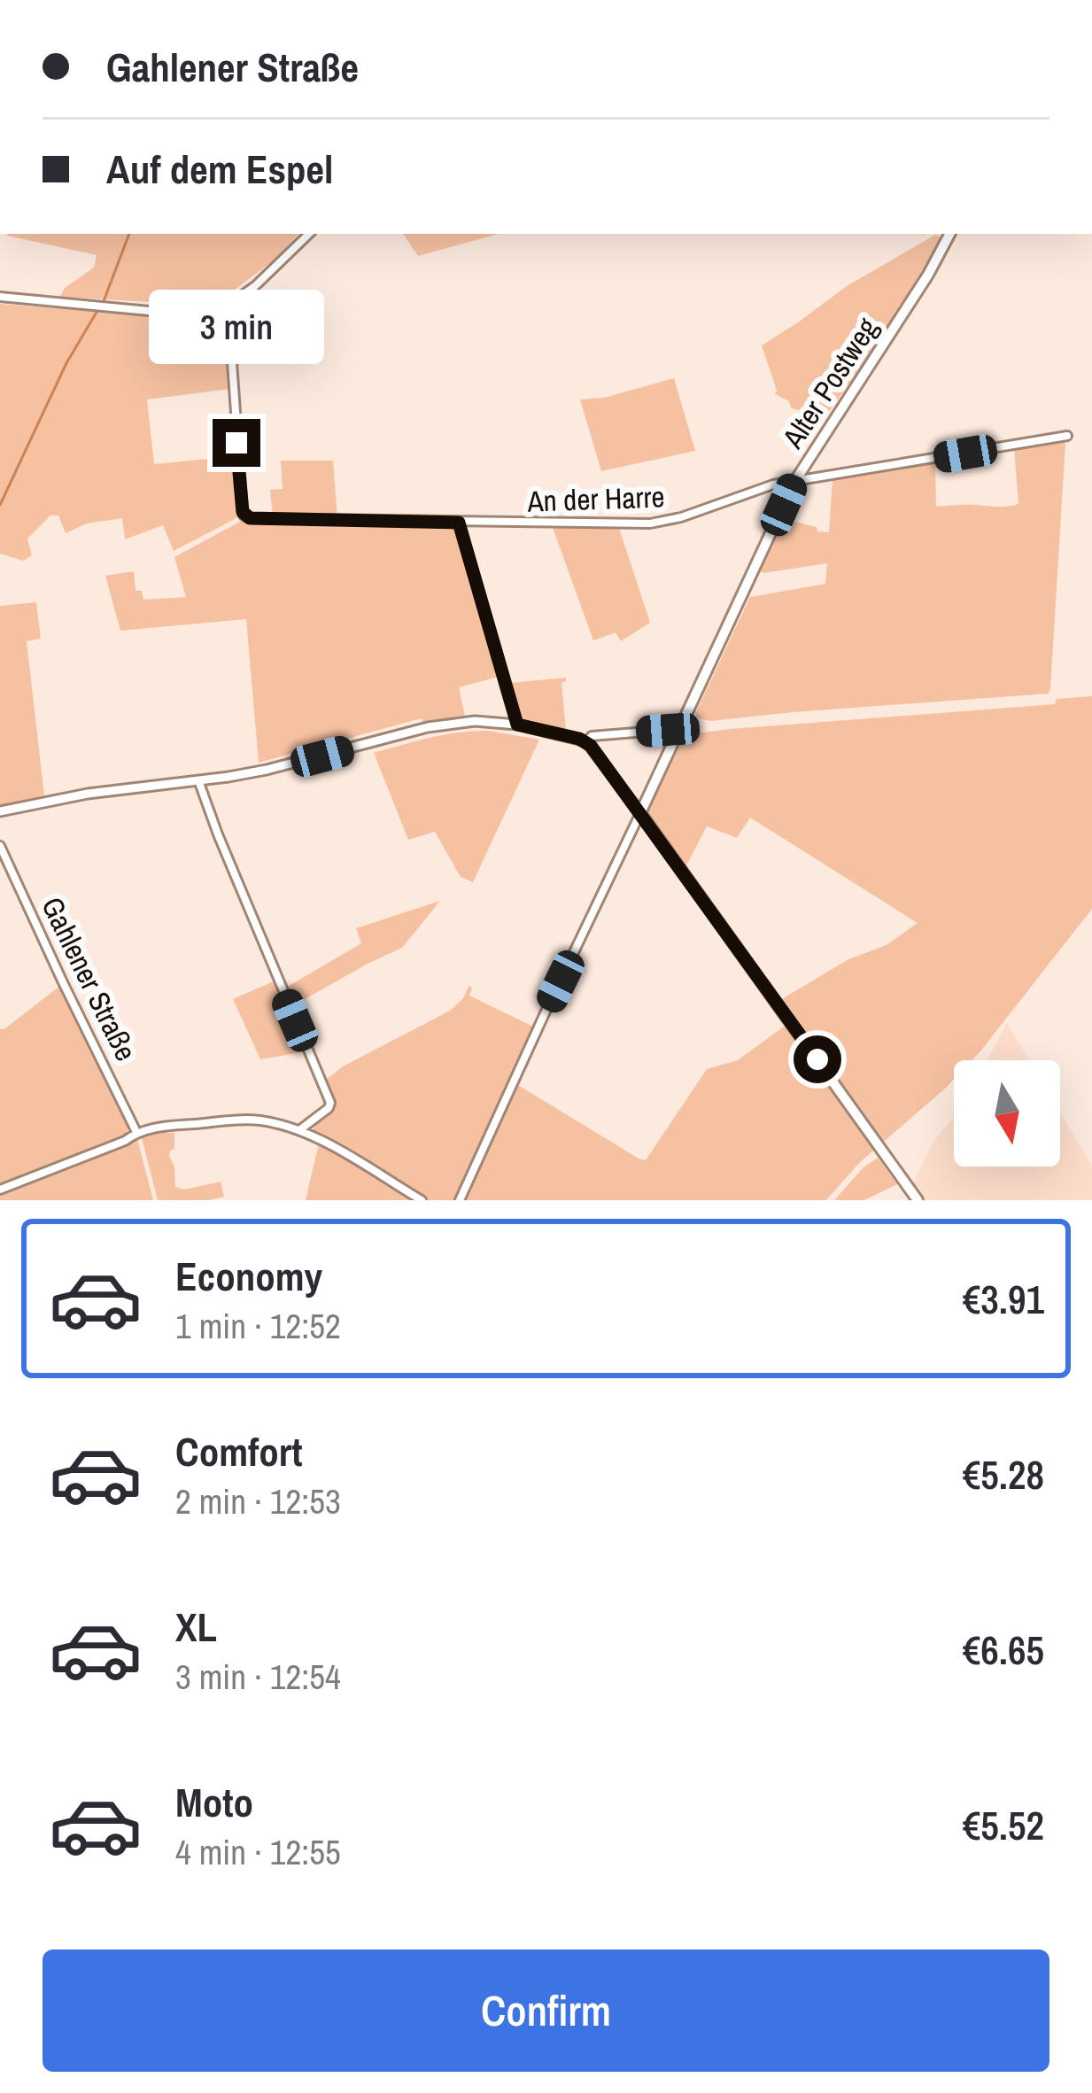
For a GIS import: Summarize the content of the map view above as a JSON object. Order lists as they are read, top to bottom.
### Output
{
  "streets": {
    "main road": ["Alter Postweg"],
    "street": ["An der Harre", "Gahlener Straße"]
  },
  "crossings": [
    ["Alter Postweg", "An der Harre"]
  ],
  "north": "bottom",
  "page": {
    "banner": ["Gahlener Straße", "Auf dem Espel"],
    "bubble": "3 min",
    "list": [
      {
        "name": "Economy",
        "note": "1 min · 12:52",
        "value": "€3.91"
      },
      {
        "name": "Comfort",
        "note": "2 min · 12:53",
        "value": "€5.28"
      },
      {
        "name": "XL",
        "note": "3 min · 12:54",
        "value": "€6.65"
      },
      {
        "name": "Moto",
        "note": "4 min · 12:55",
        "value": "€5.52"
      }
    ],
    "buttons": "Confirm"
  }
}
